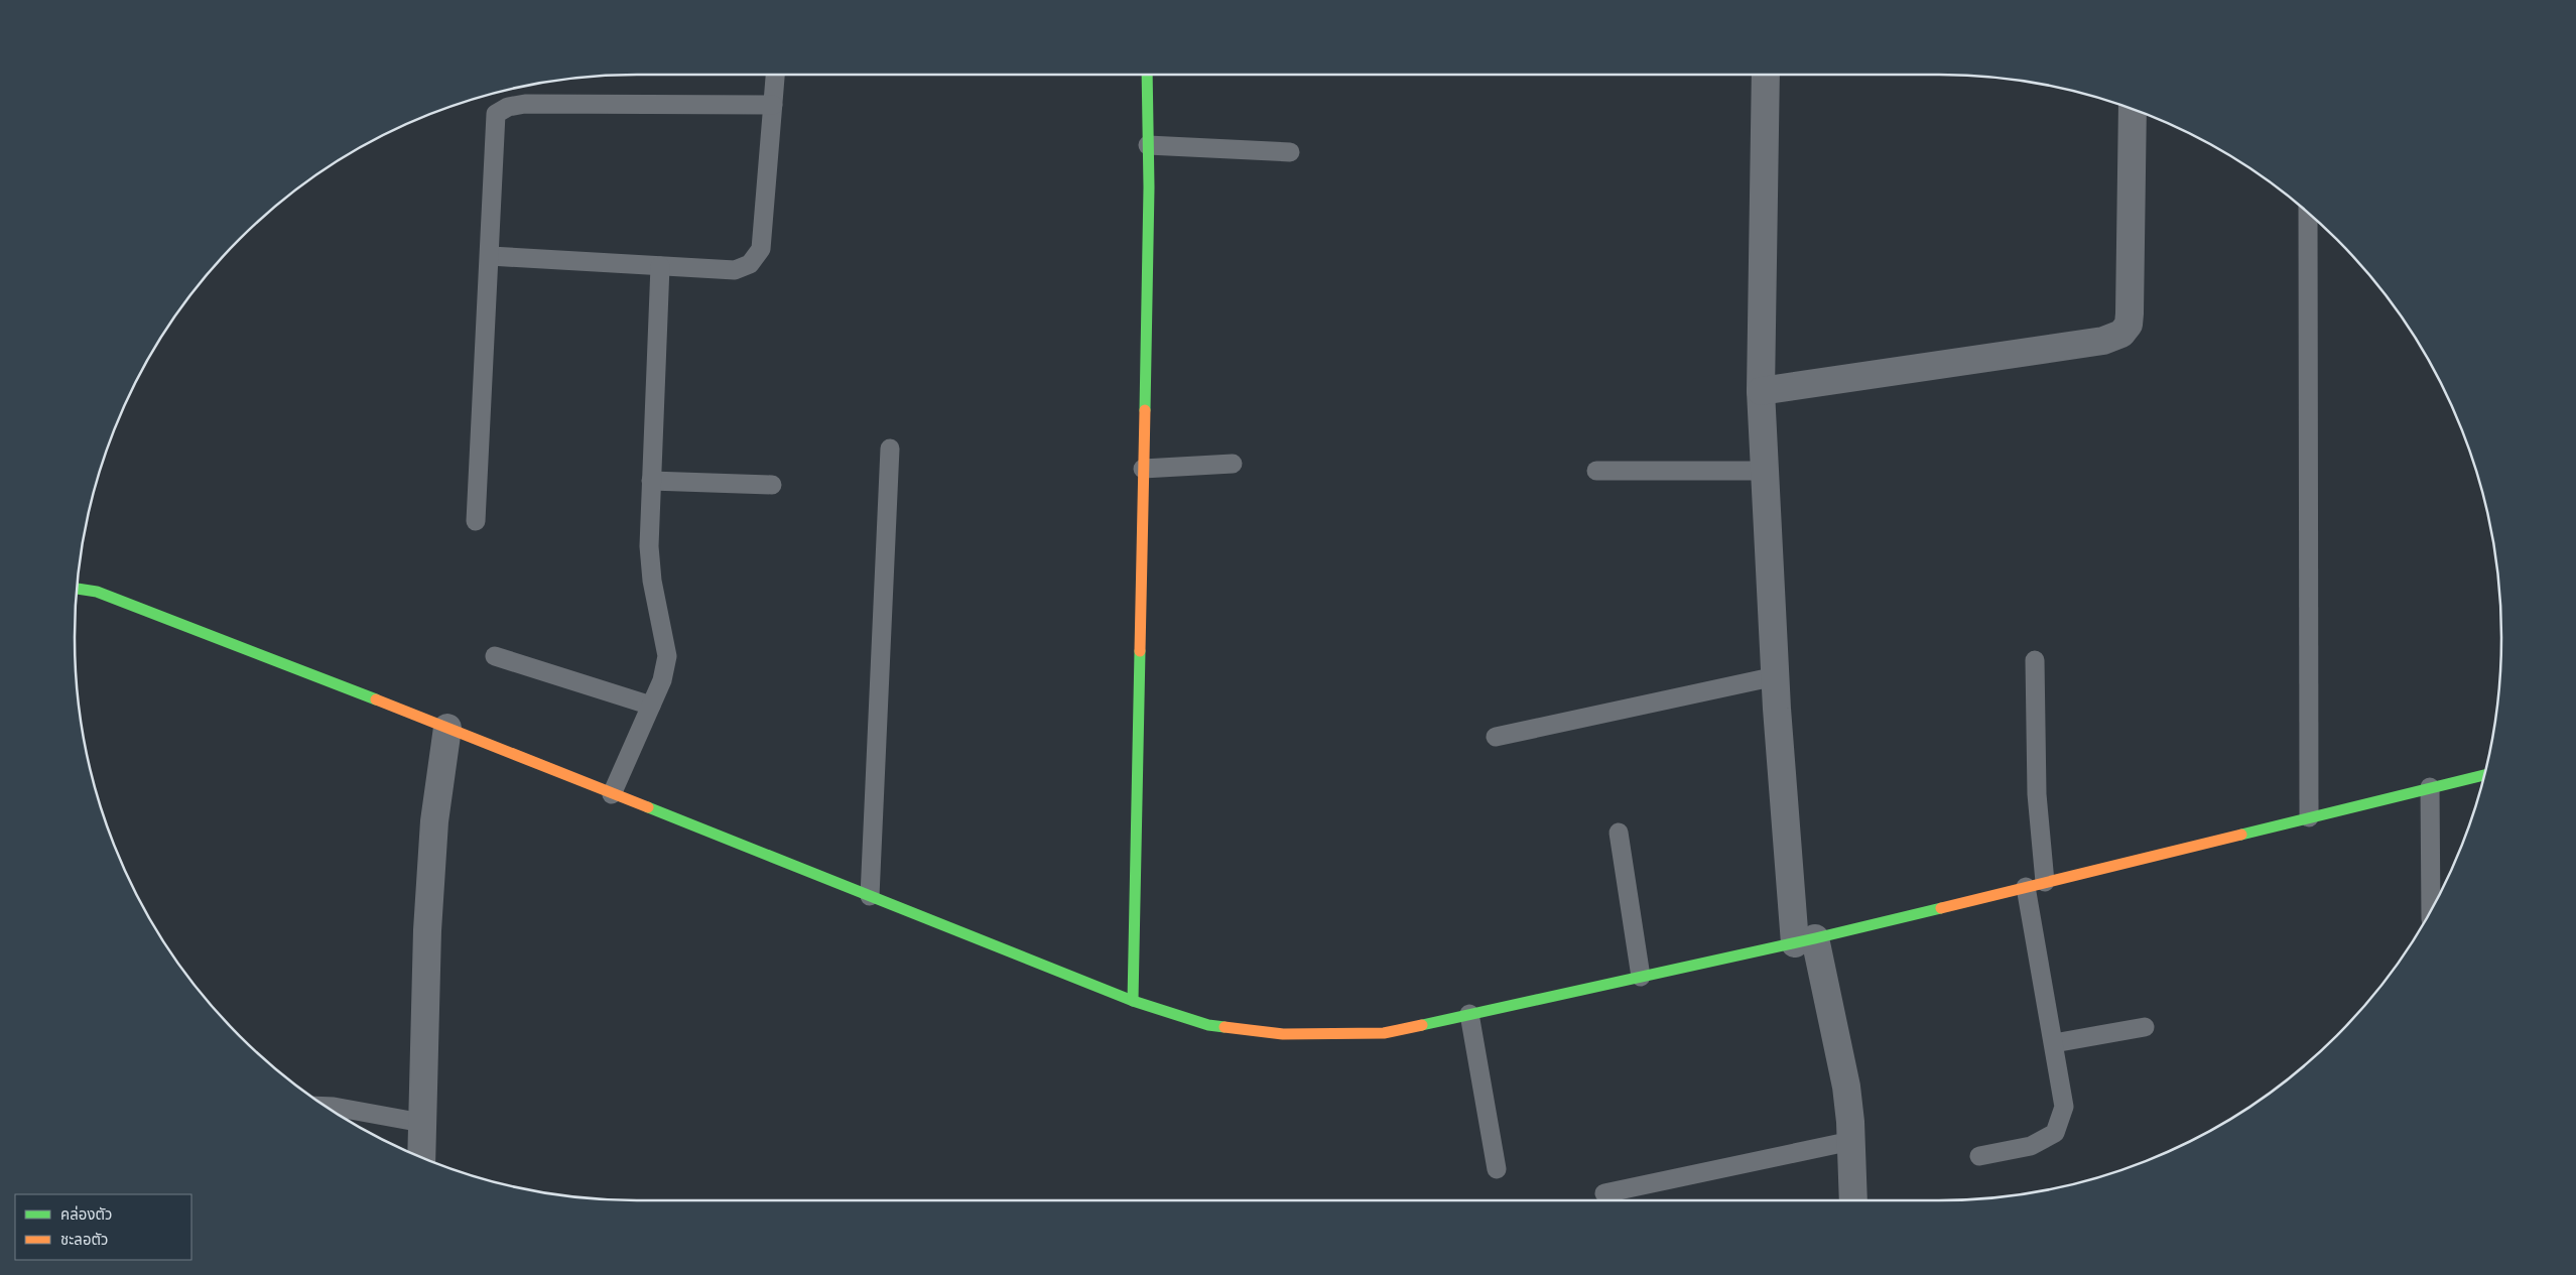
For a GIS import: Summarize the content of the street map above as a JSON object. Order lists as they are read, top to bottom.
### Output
{
  "legend": ["คล่องตัว", "ชะลอตัว"]
}
